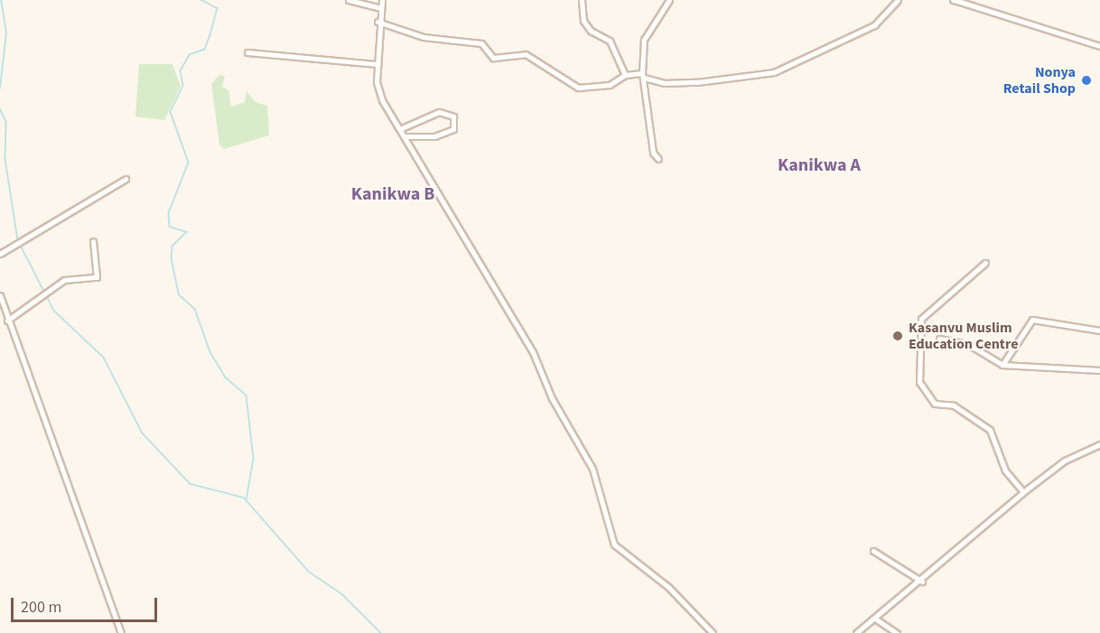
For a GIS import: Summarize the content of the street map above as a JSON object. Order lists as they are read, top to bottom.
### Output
{
  "districts": ["Kanikwa A", "Kanikwa B"],
  "places": ["Nonya Retail Shop", "Kasanvu Muslim Education Centre"],
  "scale_bar": "200 m"
}
